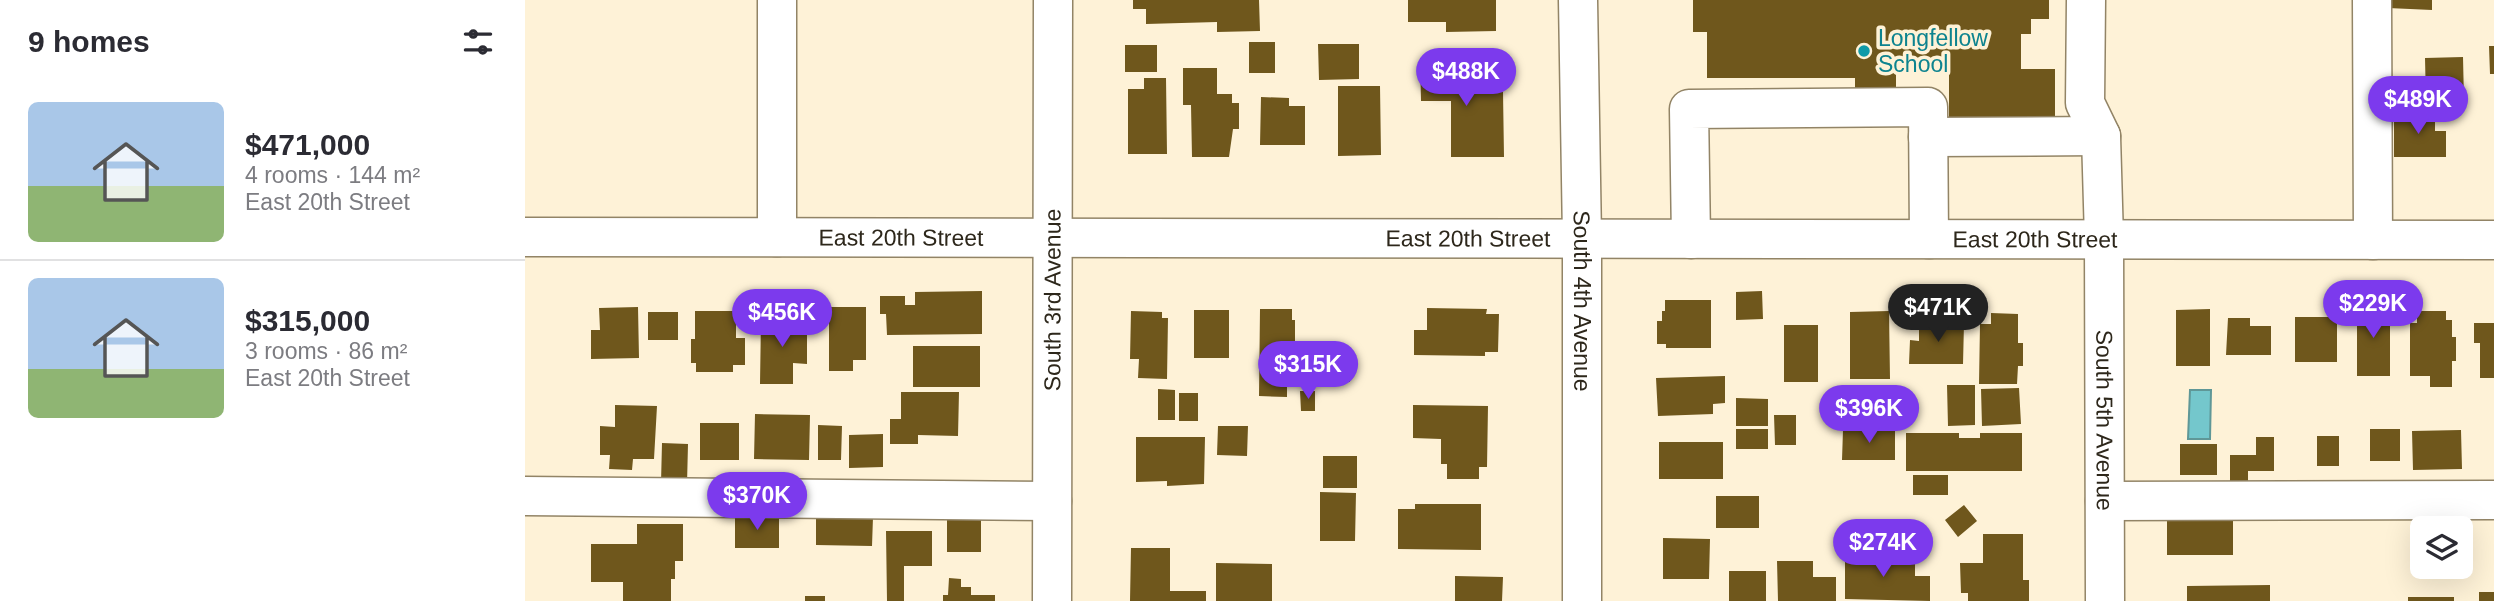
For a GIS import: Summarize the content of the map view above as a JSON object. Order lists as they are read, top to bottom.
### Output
{
  "streets": {
    "street": [
      "East 20th Street",
      "South 3rd Avenue",
      "South 4th Avenue",
      "South 5th Avenue"
    ]
  },
  "crossings": [
    ["East 20th Street", "South 3rd Avenue"],
    ["East 20th Street", "South 4th Avenue"],
    ["East 20th Street", "South 5th Avenue"]
  ],
  "places": ["Longfellow School"],
  "page": {
    "heading": "9 homes",
    "price": [
      "$488K",
      "$489K",
      "$229K",
      "$471K",
      "$456K",
      "$315K",
      "$396K",
      "$370K",
      "$274K"
    ],
    "list": [
      {
        "name": "$471,000",
        "note": "4 rooms · 144 m² · East 20th Street"
      },
      {
        "name": "$315,000",
        "note": "3 rooms · 86 m² · East 20th Street"
      }
    ]
  }
}
